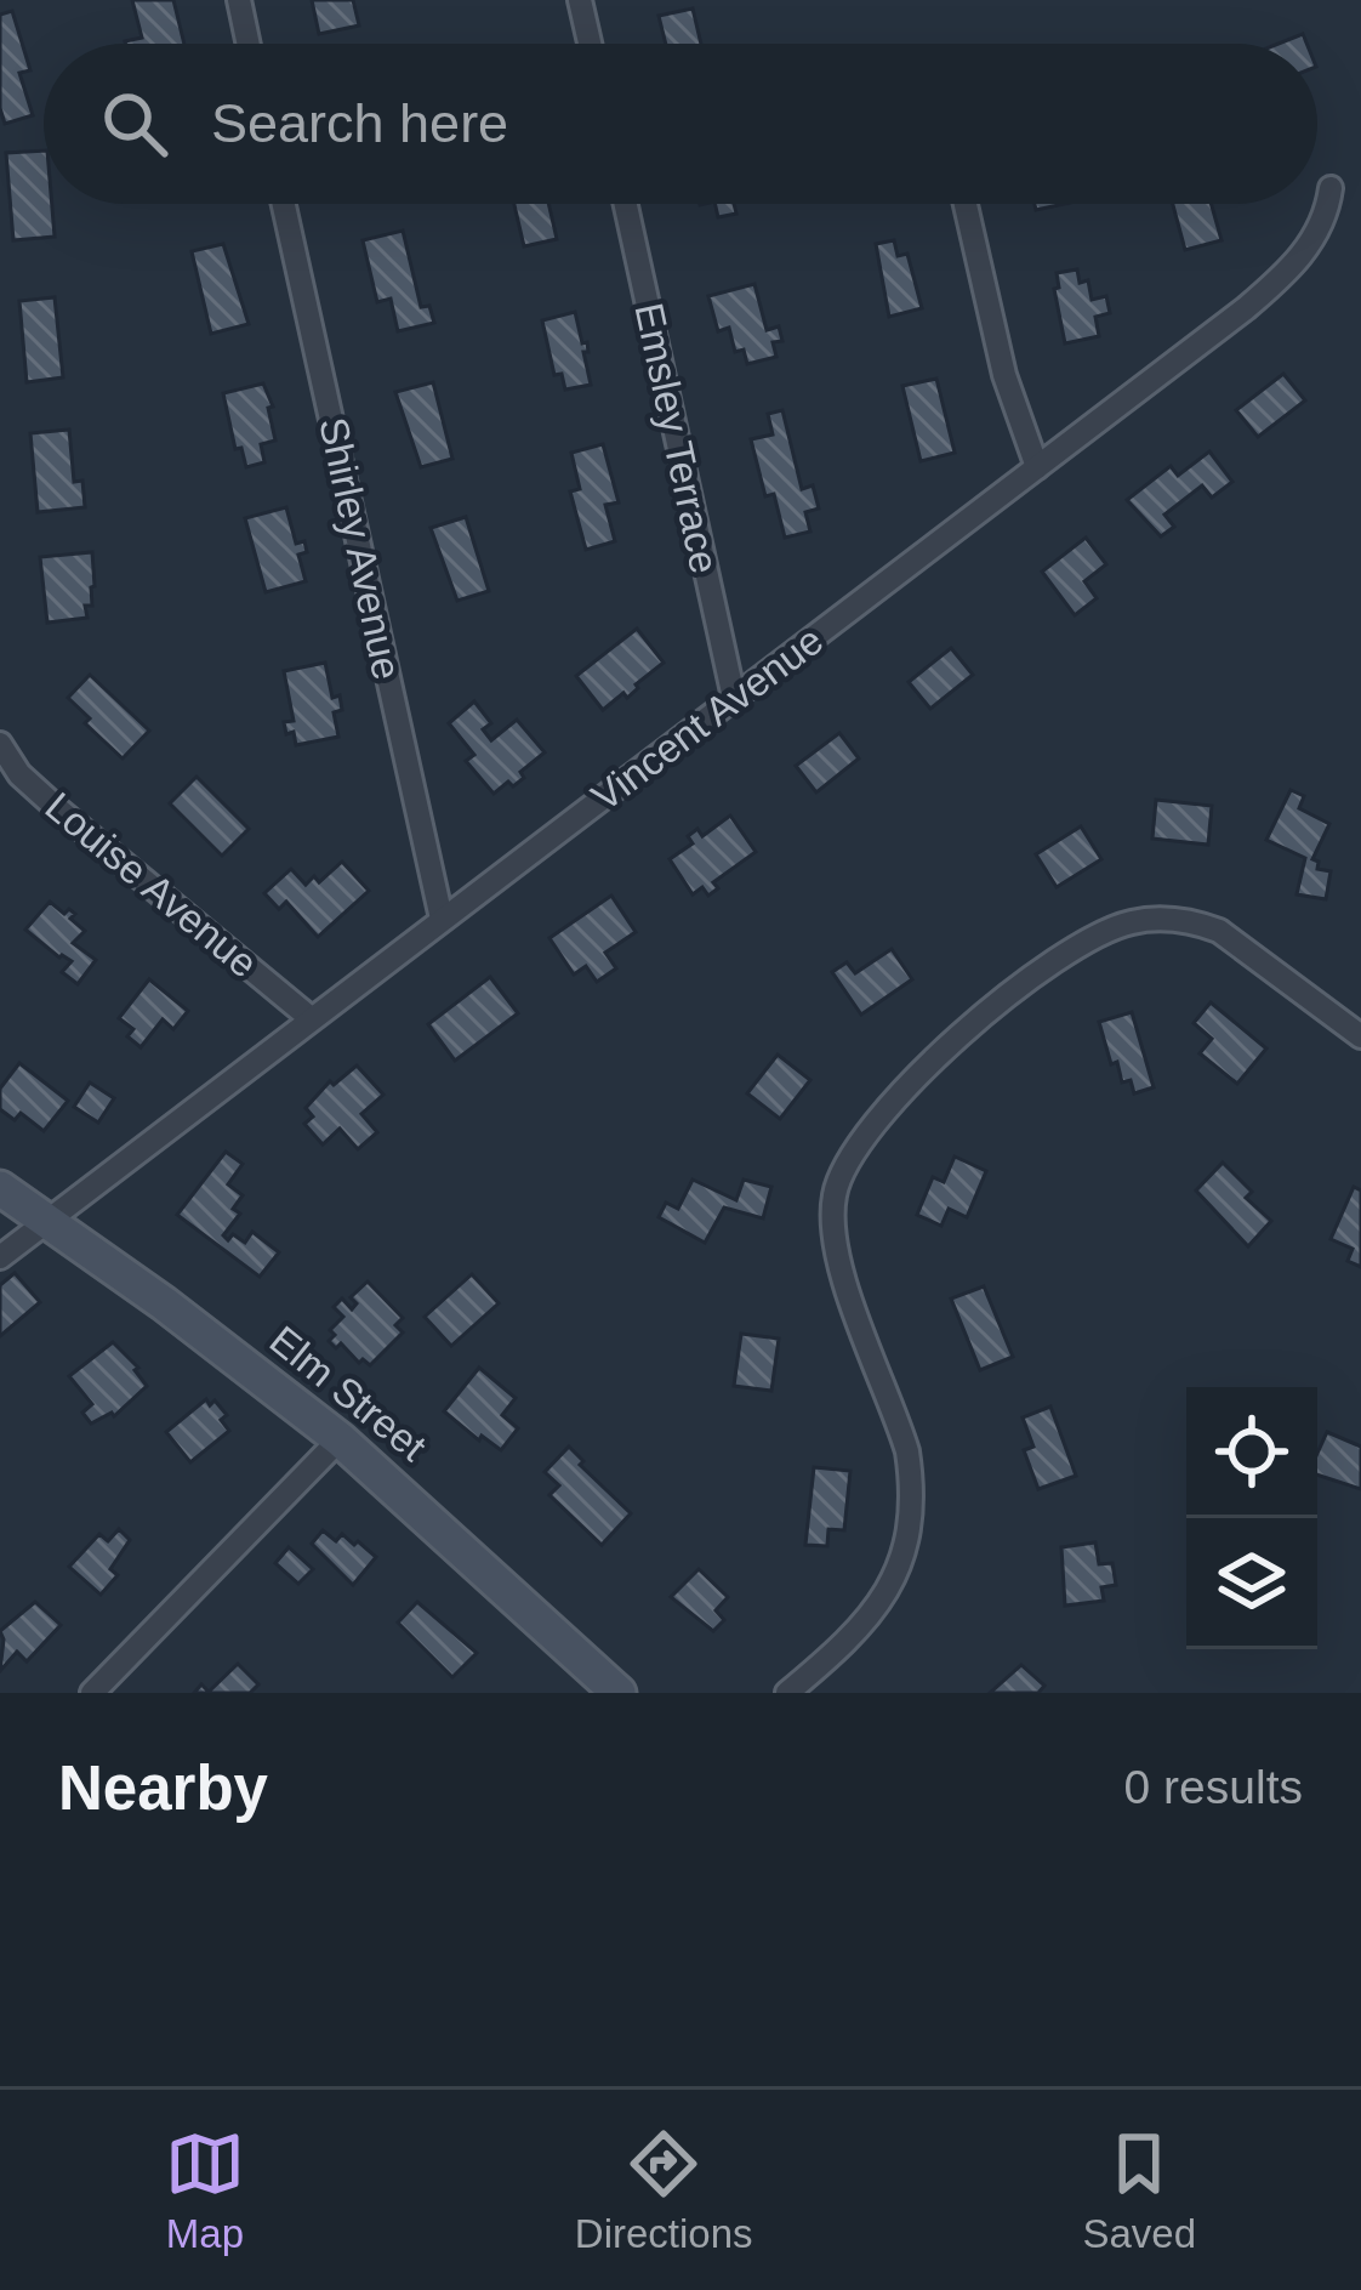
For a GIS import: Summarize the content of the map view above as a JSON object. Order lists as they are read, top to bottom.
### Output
{
  "streets": {
    "street": [
      "Emsley Terrace",
      "Shirley Avenue",
      "Vincent Avenue",
      "Louise Avenue",
      "Elm Street"
    ]
  },
  "crossings": [
    ["Emsley Terrace", "Vincent Avenue"],
    ["Shirley Avenue", "Vincent Avenue"],
    ["Vincent Avenue", "Louise Avenue"],
    ["Vincent Avenue", "Elm Street"]
  ],
  "page": {
    "search": "Search here",
    "heading": ["Nearby", "0 results"],
    "nav": ["Map", "Directions", "Saved"]
  }
}
